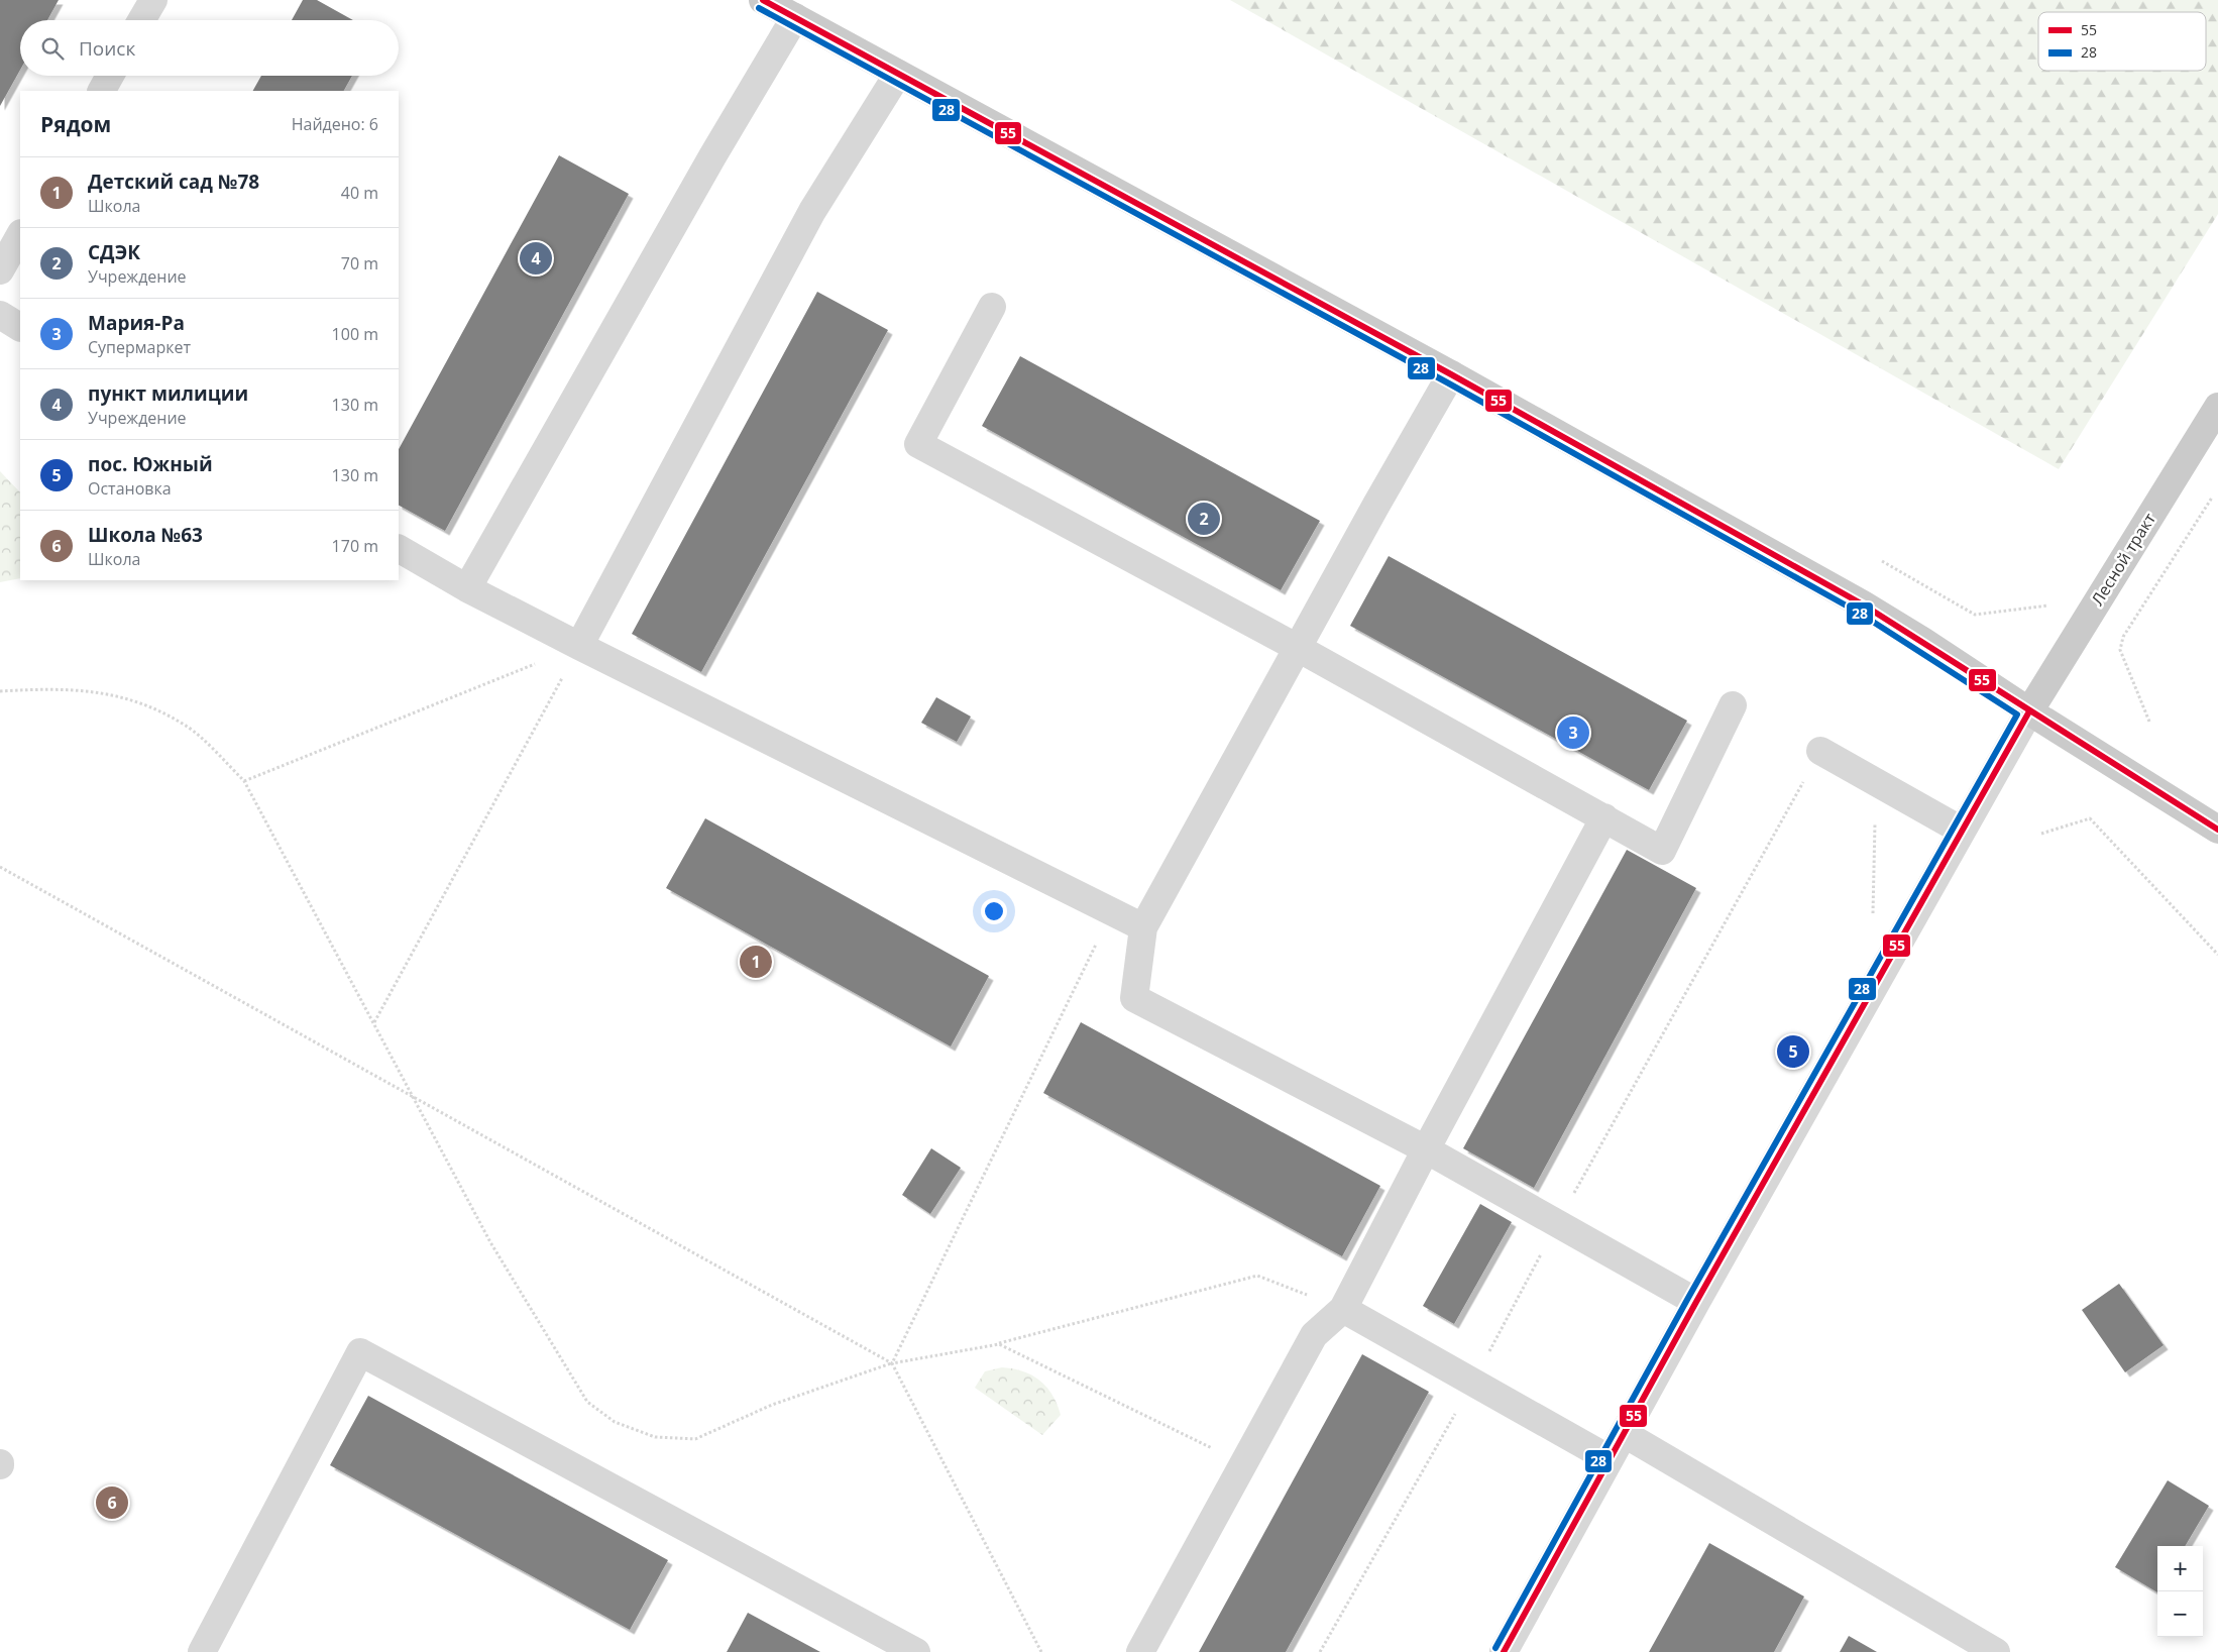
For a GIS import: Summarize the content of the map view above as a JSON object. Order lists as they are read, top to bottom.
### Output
{
  "streets": {
    "main road": ["Лесной тракт"]
  },
  "lines": ["transit line 55", "transit line 28"],
  "legend": ["55", "28"],
  "page": {
    "search": "Поиск",
    "heading": ["Рядом", "Найдено: 6"],
    "list": [
      {
        "mark": "1",
        "name": "Детский сад №78",
        "note": "Школа",
        "value": "40 m"
      },
      {
        "mark": "2",
        "name": "СДЭК",
        "note": "Учреждение",
        "value": "70 m"
      },
      {
        "mark": "3",
        "name": "Мария-Ра",
        "note": "Супермаркет",
        "value": "100 m"
      },
      {
        "mark": "4",
        "name": "пункт милиции",
        "note": "Учреждение",
        "value": "130 m"
      },
      {
        "mark": "5",
        "name": "пос. Южный",
        "note": "Остановка",
        "value": "130 m"
      },
      {
        "mark": "6",
        "name": "Школа №63",
        "note": "Школа",
        "value": "170 m"
      }
    ],
    "pins": [
      "4",
      "2",
      "3",
      "1",
      "5",
      "6"
    ],
    "map_buttons": ["+", "−"]
  }
}
